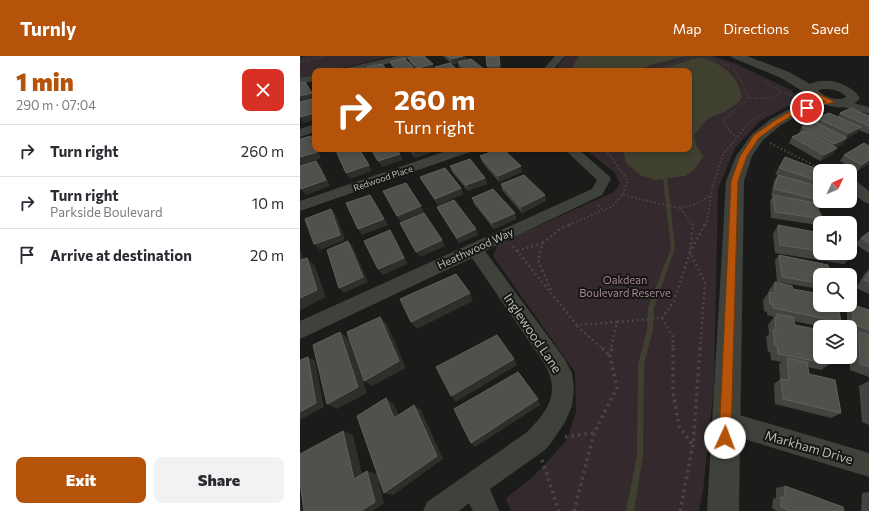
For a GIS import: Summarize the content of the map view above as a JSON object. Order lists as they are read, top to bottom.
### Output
{
  "streets": {
    "street": [
      "Redwood Place",
      "Heathwood Way",
      "Inglewood Lane",
      "Markham Drive"
    ]
  },
  "crossings": [
    ["Heathwood Way", "Inglewood Lane"]
  ],
  "parks": ["Oakdean Boulevard Reserve"],
  "north": "top right",
  "page": {
    "header": "Turnly",
    "nav": ["Map", "Directions", "Saved"],
    "heading": ["1 min", "290 m · 07:04"],
    "turn": ["260 m", "Turn right"],
    "list": [
      {
        "name": "Turn right",
        "value": "260 m"
      },
      {
        "name": "Turn right",
        "note": "Parkside Boulevard",
        "value": "10 m"
      },
      {
        "name": "Arrive at destination",
        "value": "20 m"
      }
    ],
    "buttons": ["Exit", "Share"]
  }
}
